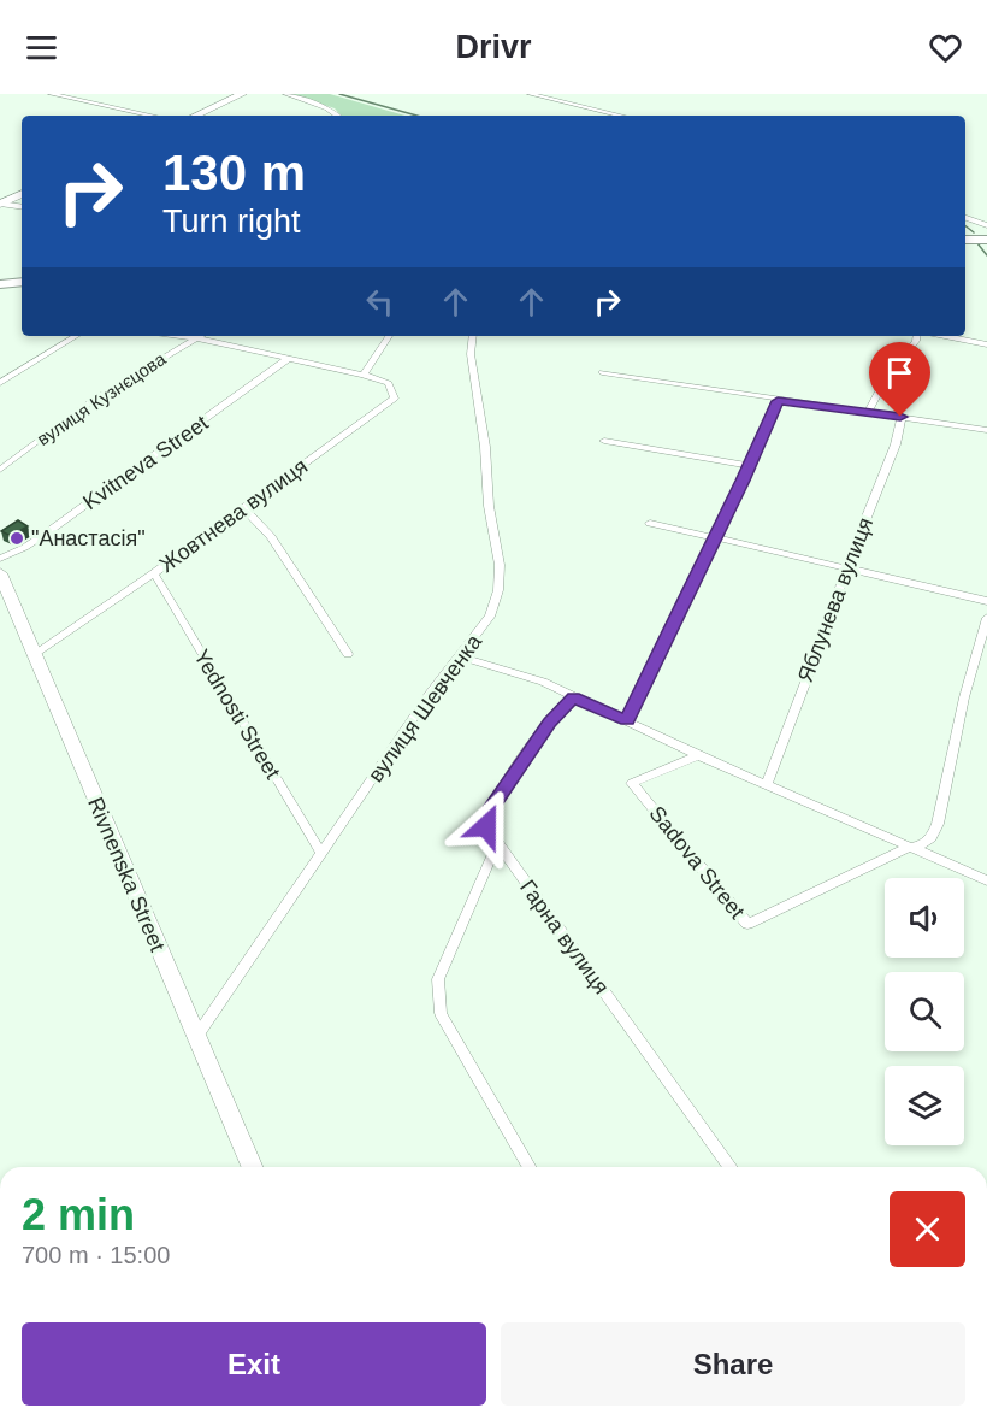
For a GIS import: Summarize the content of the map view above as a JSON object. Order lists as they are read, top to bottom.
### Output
{
  "streets": {
    "main road": ["Rivnenska Street"],
    "street": [
      "вулиця Кузнєцова",
      "Kvitneva Street",
      "Жовтнева вулиця",
      "Яблунева вулиця",
      "вулиця Шевченка",
      "Yednosti Street",
      "Sadova Street",
      "Гарна вулиця"
    ]
  },
  "crossings": [
    ["Жовтнева вулиця", "Yednosti Street"],
    ["Жовтнева вулиця", "Rivnenska Street"],
    ["вулиця Шевченка", "Yednosti Street"],
    ["вулиця Шевченка", "Rivnenska Street"]
  ],
  "places": ["\"Анастасія\""],
  "page": {
    "header": "Drivr",
    "turn": ["130 m", "Turn right"],
    "heading": ["2 min", "700 m · 15:00"],
    "buttons": ["Exit", "Share"]
  }
}
